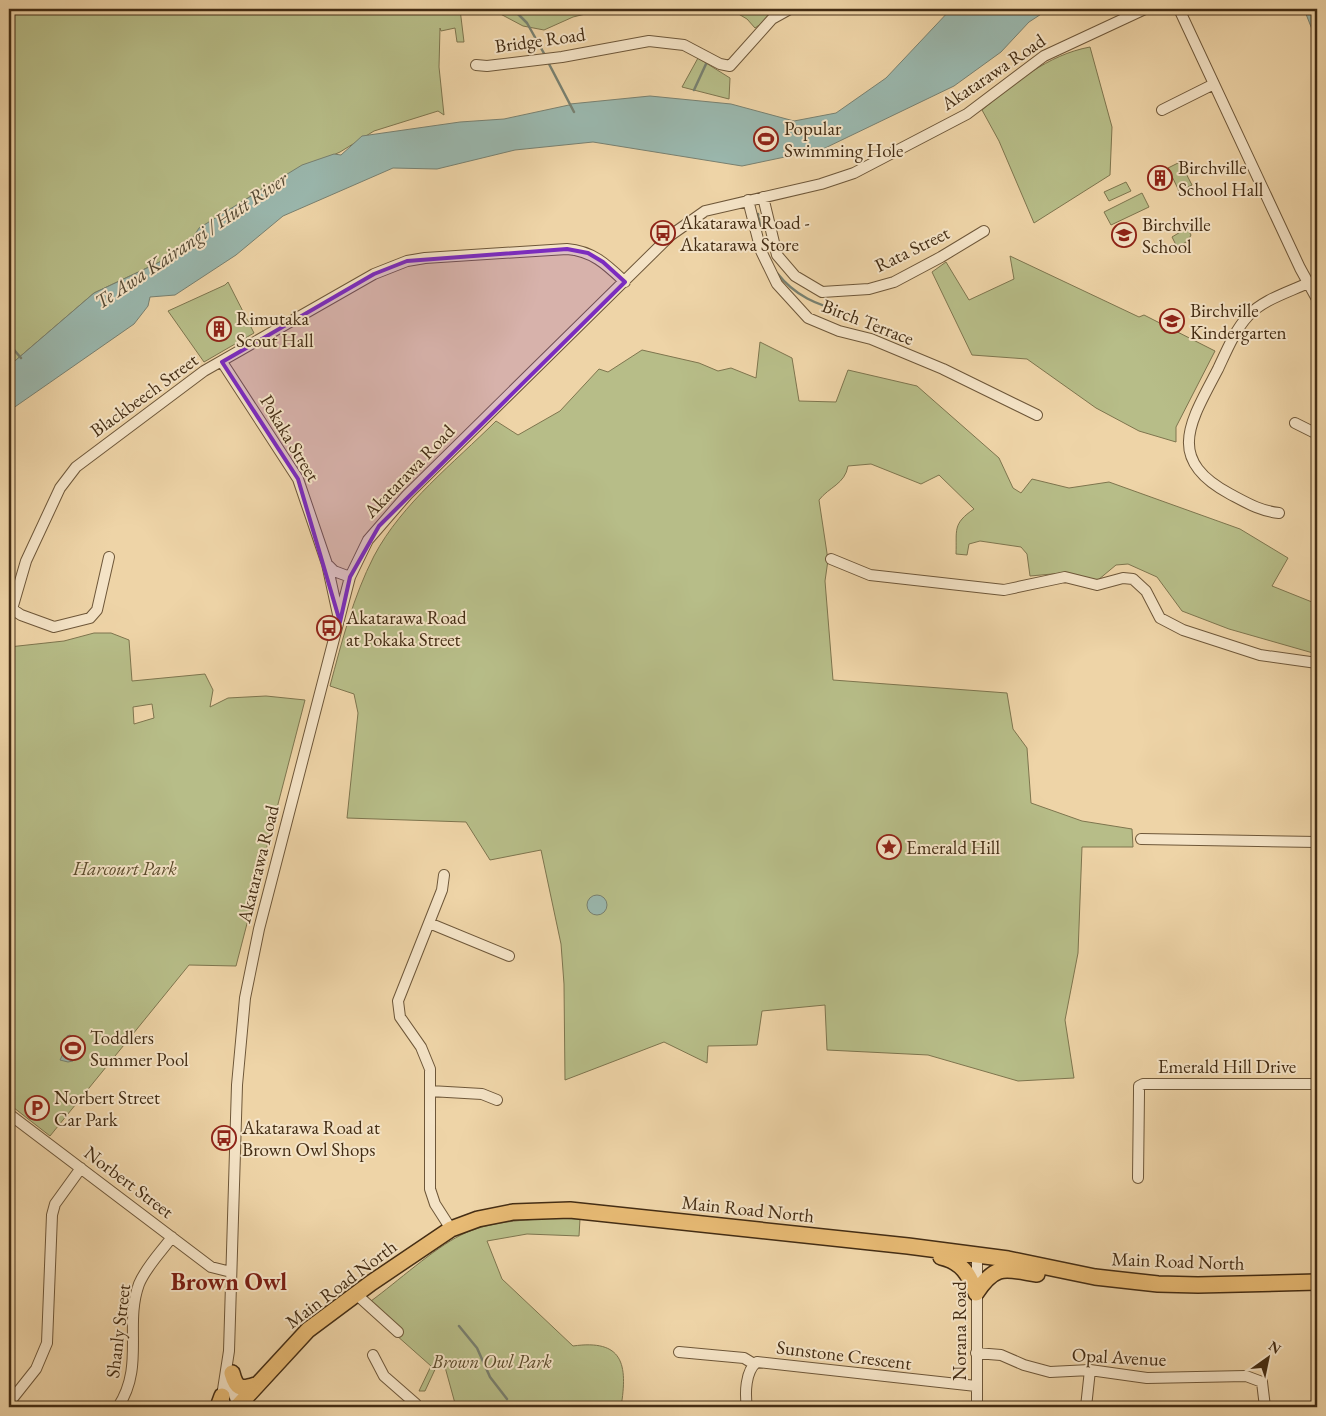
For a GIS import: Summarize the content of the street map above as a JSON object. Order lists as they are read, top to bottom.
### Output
{
  "streets": {
    "highway": ["Main Road North"],
    "street": [
      "Bridge Road",
      "Akatarawa Road",
      "Rata Street",
      "Birch Terrace",
      "Blackbeech Street",
      "Pokaka Street",
      "Emerald Hill Drive",
      "Norbert Street",
      "Shanly Street",
      "Norana Road",
      "Sunstone Crescent",
      "Opal Avenue"
    ]
  },
  "crossings": [
    ["Akatarawa Road", "Rata Street"],
    ["Akatarawa Road", "Birch Terrace"],
    ["Akatarawa Road", "Blackbeech Street"],
    ["Akatarawa Road", "Pokaka Street"],
    ["Akatarawa Road", "Norbert Street"],
    ["Akatarawa Road", "Main Road North"],
    ["Blackbeech Street", "Pokaka Street"],
    ["Norbert Street", "Shanly Street"],
    ["Main Road North", "Norana Road"],
    ["Norana Road", "Sunstone Crescent"],
    ["Norana Road", "Opal Avenue"]
  ],
  "districts": ["Brown Owl"],
  "water": ["Te Awa Kairangi / Hutt River"],
  "parks": ["Harcourt Park", "Brown Owl Park"],
  "places": {
    "sports": ["Popular Swimming Hole", "Toddlers Summer Pool"],
    "building": ["Birchville School Hall", "Rimutaka Scout Hall"],
    "bus stop": ["Akatarawa Road - Akatarawa Store", "Akatarawa Road at Pokaka Street", "Akatarawa Road at Brown Owl Shops"],
    "school or university": ["Birchville School", "Birchville Kindergarten"],
    "place": ["Emerald Hill"],
    "parking": ["Norbert Street Car Park"]
  },
  "north": "top right"
}
